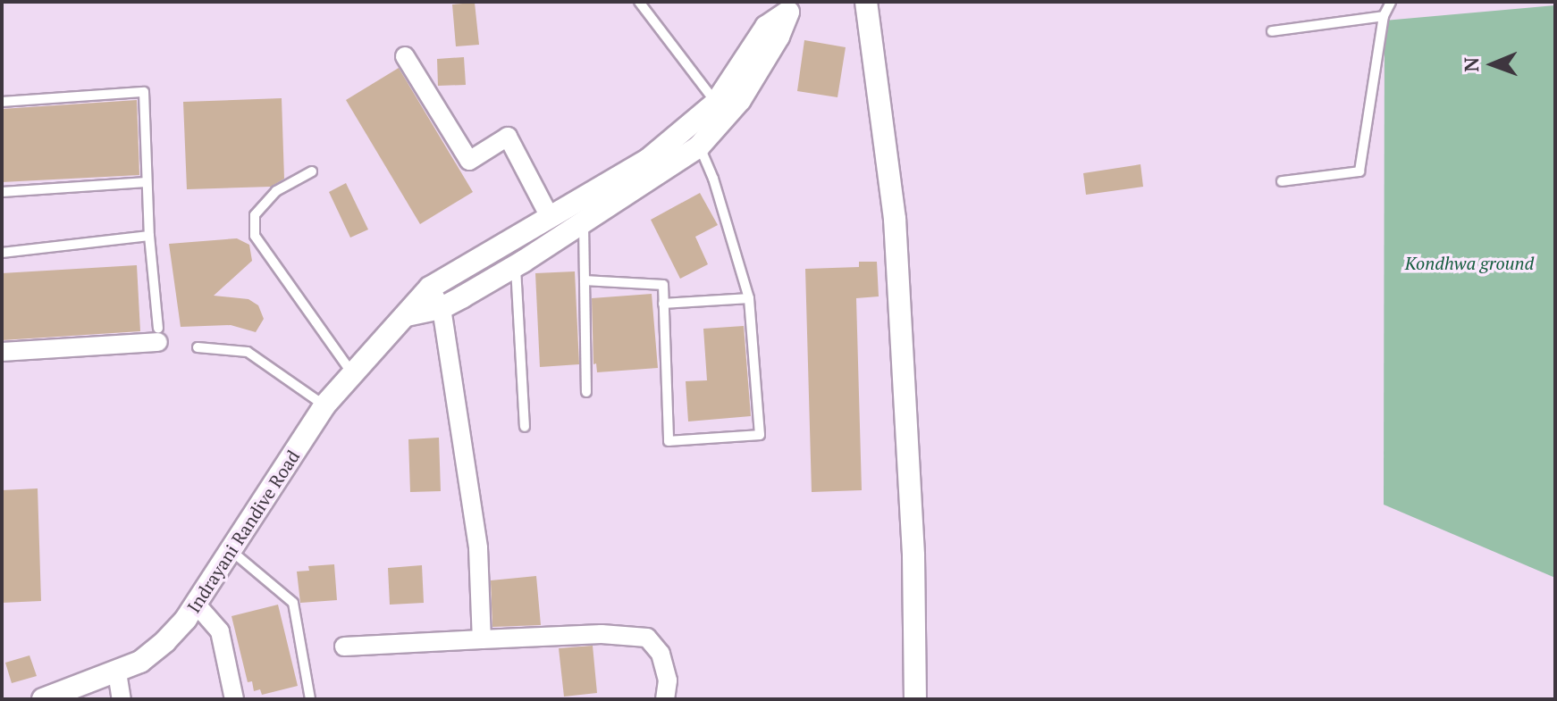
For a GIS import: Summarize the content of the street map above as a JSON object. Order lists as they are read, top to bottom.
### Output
{
  "streets": {
    "street": ["Indrayani Randive Road"]
  },
  "parks": ["Kondhwa ground"],
  "north": "left"
}
